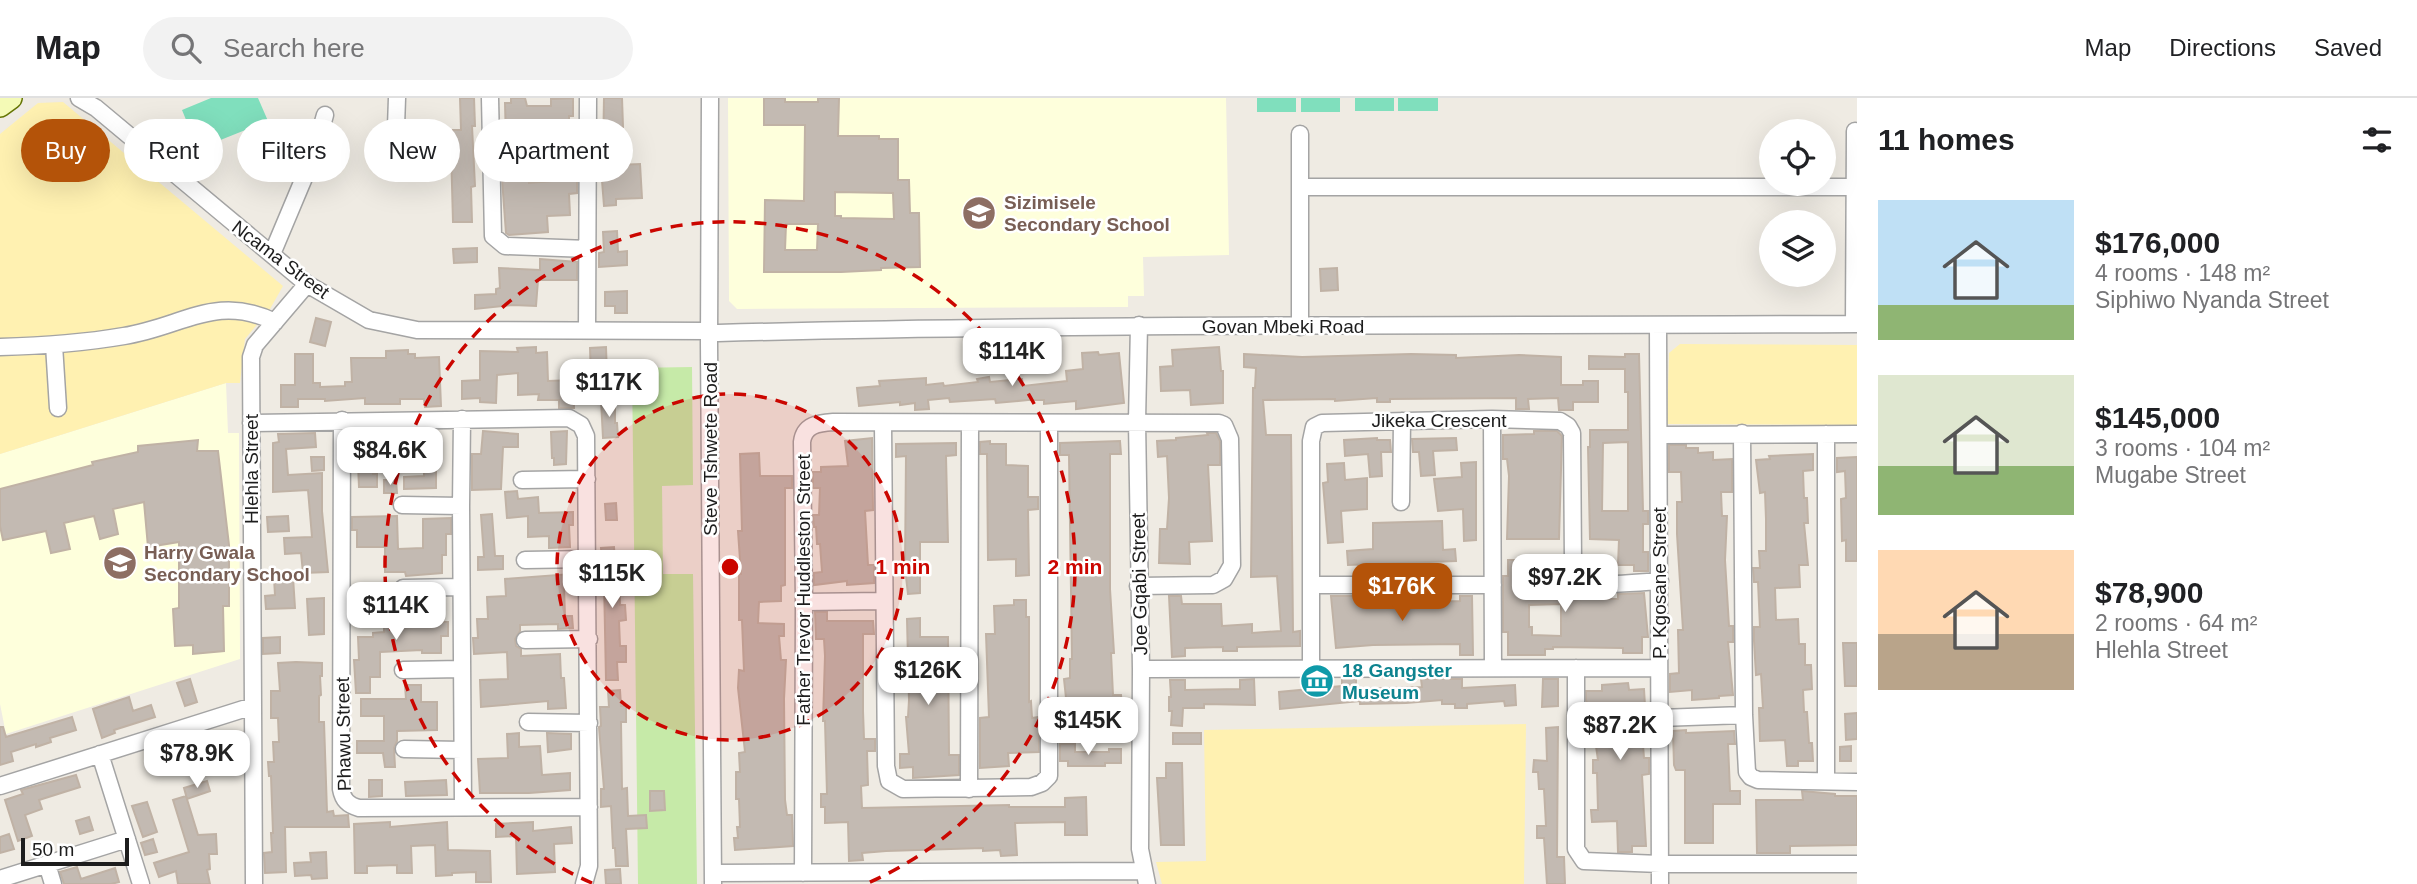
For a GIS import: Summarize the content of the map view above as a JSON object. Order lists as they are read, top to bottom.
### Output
{
  "streets": {
    "street": [
      "Ncama Street",
      "Govan Mbeki Road",
      "Jikeka Crescent",
      "Steve Tshwete Road",
      "Hlehla Street",
      "P. Kgosane Street",
      "Joe Gqabi Street",
      "Father Trevor Huddleston Street",
      "Phawu Street"
    ]
  },
  "crossings": [
    ["Ncama Street", "Govan Mbeki Road"],
    ["Ncama Street", "Steve Tshwete Road"],
    ["Ncama Street", "Hlehla Street"],
    ["Govan Mbeki Road", "Steve Tshwete Road"],
    ["Govan Mbeki Road", "P. Kgosane Street"],
    ["Govan Mbeki Road", "Joe Gqabi Street"],
    ["Jikeka Crescent", "P. Kgosane Street"],
    ["Joe Gqabi Street", "Father Trevor Huddleston Street"]
  ],
  "places": {
    "school or university": ["Sizimisele Secondary School", "Harry Gwala Secondary School"],
    "museum": ["18 Gangster Museum"]
  },
  "scale_bar": "50 m",
  "page": {
    "header": "Map",
    "search": "Search here",
    "nav": ["Map", "Directions", "Saved"],
    "heading": "11 homes",
    "chip": [
      "Buy",
      "Rent",
      "Filters",
      "New",
      "Apartment"
    ],
    "list": [
      {
        "name": "$176,000",
        "note": "4 rooms · 148 m² · Siphiwo Nyanda Street"
      },
      {
        "name": "$145,000",
        "note": "3 rooms · 104 m² · Mugabe Street"
      },
      {
        "name": "$78,900",
        "note": "2 rooms · 64 m² · Hlehla Street"
      }
    ],
    "price": [
      "$114K",
      "$117K",
      "$84.6K",
      "$115K",
      "$97.2K",
      "$176K",
      "$114K",
      "$126K",
      "$145K",
      "$87.2K",
      "$78.9K"
    ],
    "scale": "50 m"
  },
  "rings": ["1 min", "2 min"]
}
